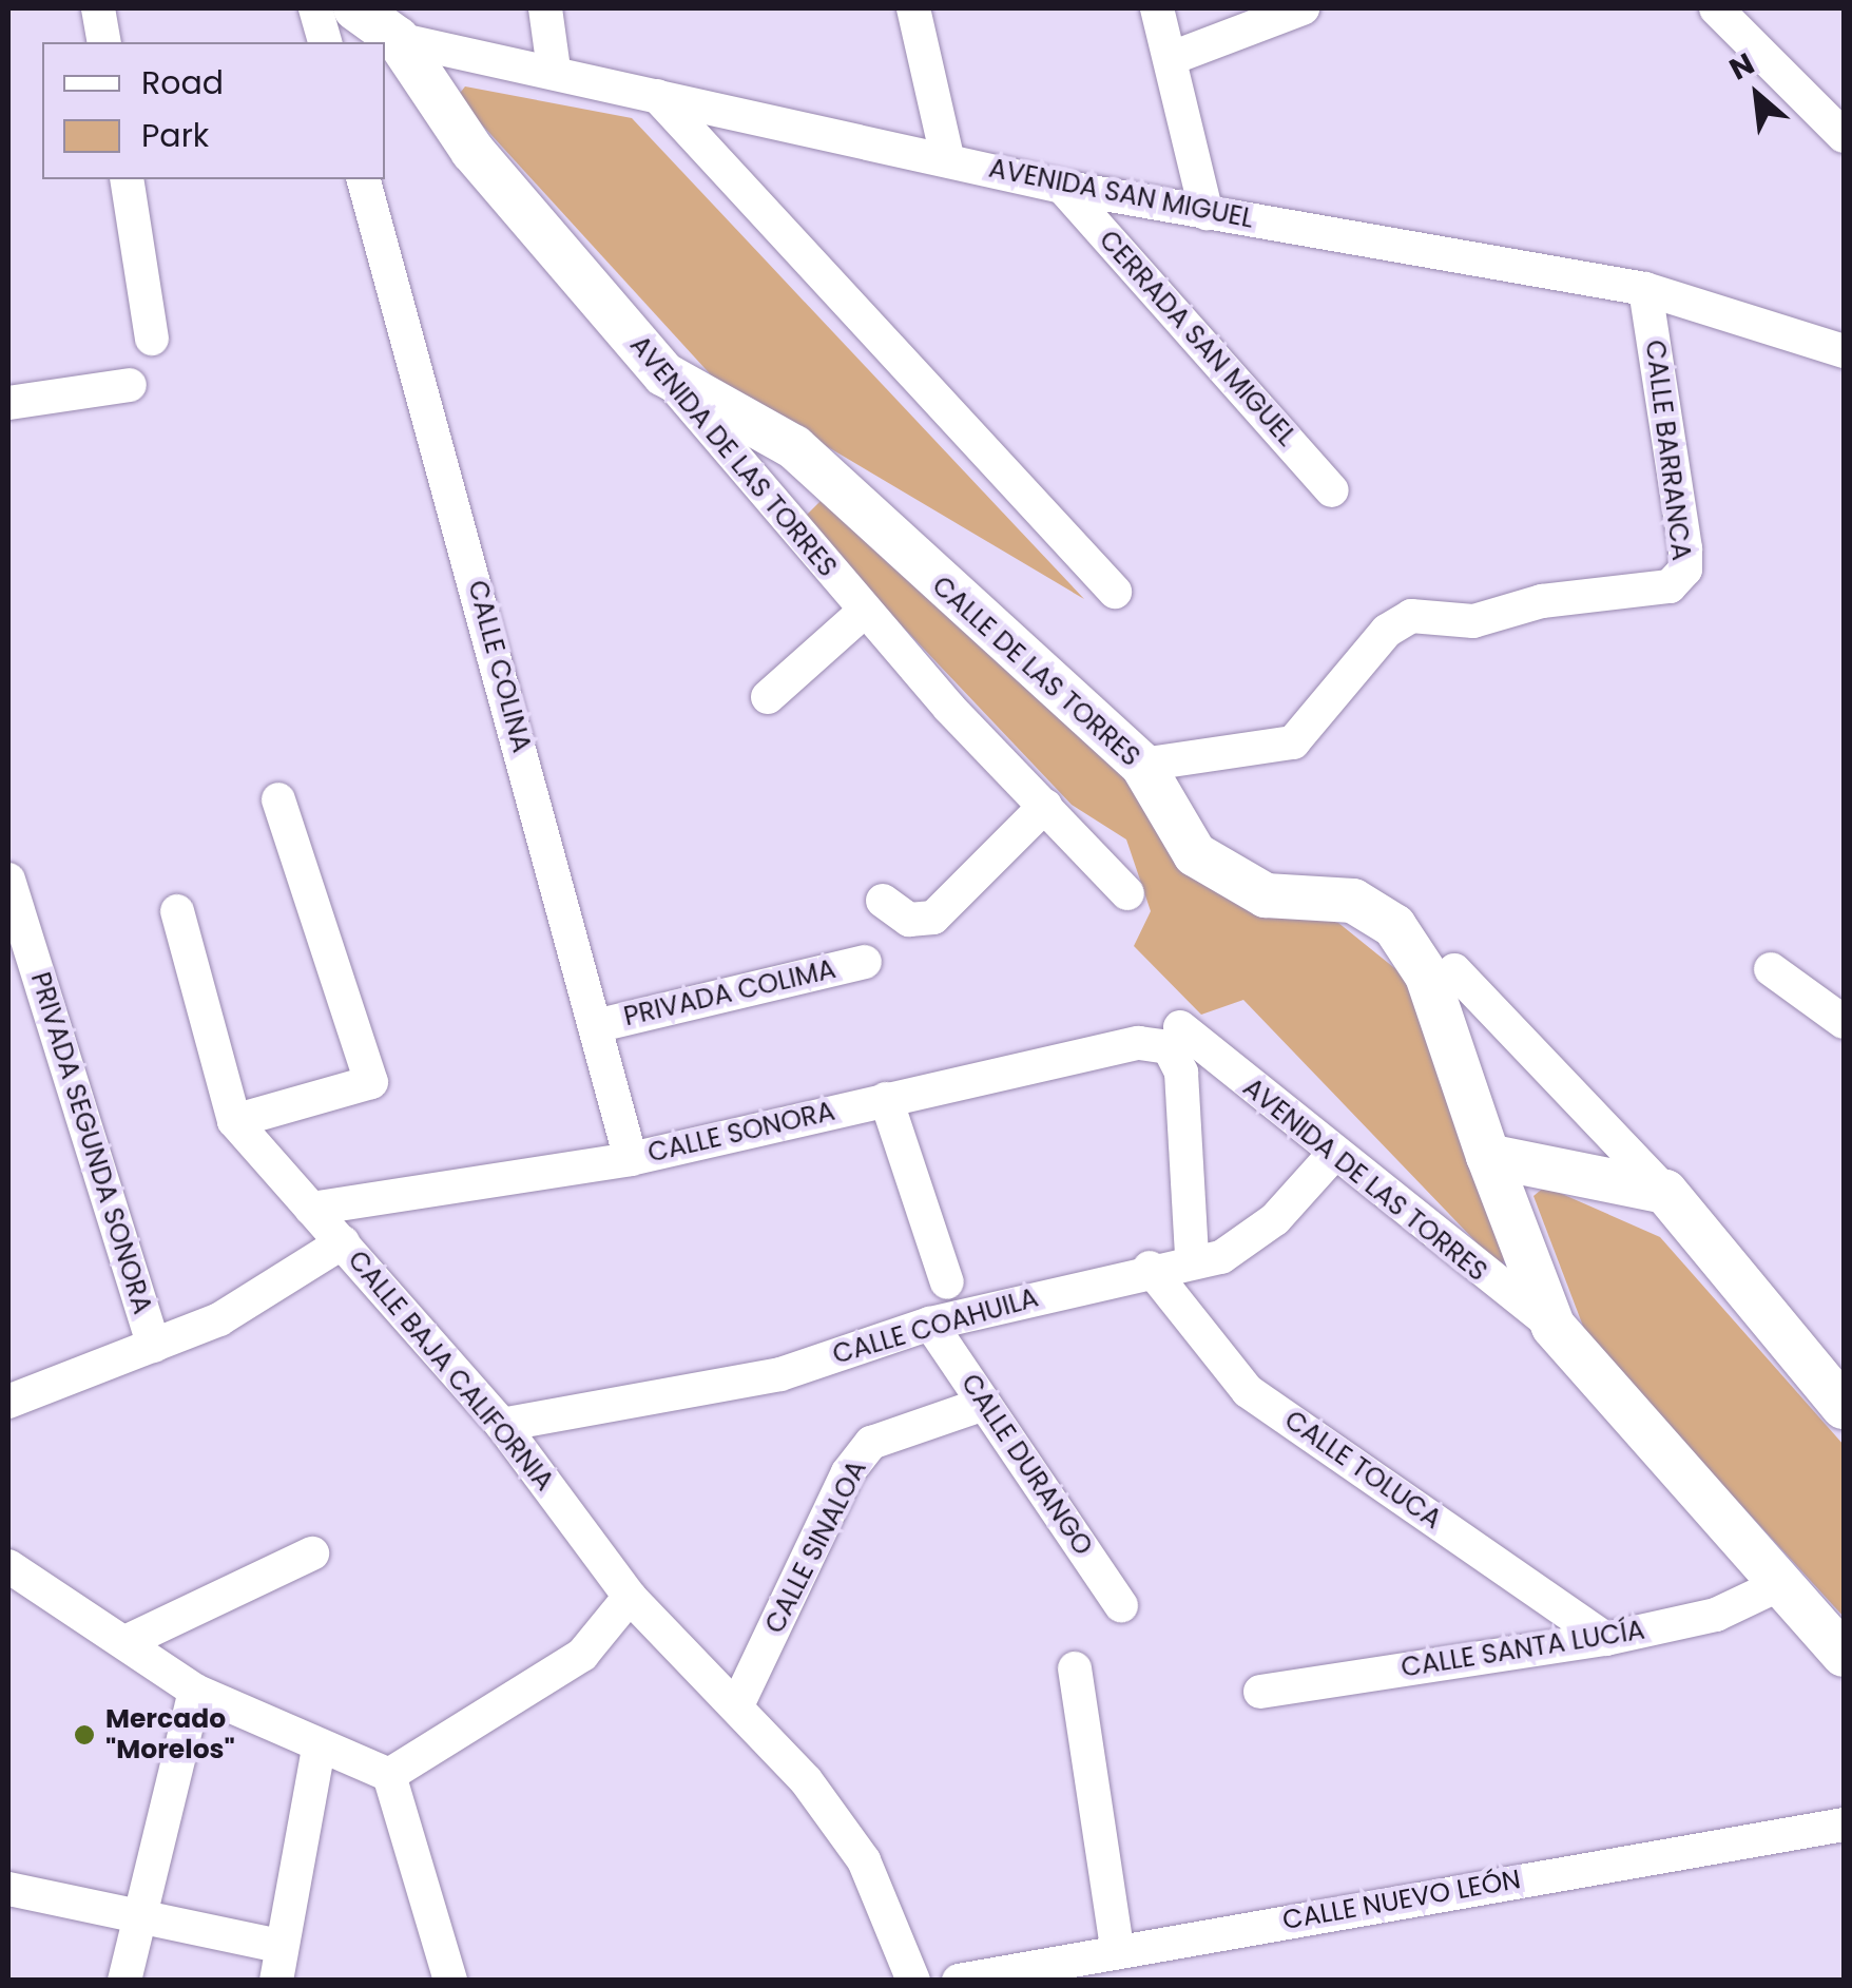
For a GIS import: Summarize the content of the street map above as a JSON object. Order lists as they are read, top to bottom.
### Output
{
  "streets": {
    "street": [
      "AVENIDA SAN MIGUEL",
      "CERRADA SAN MIGUEL",
      "CALLE BARRANCA",
      "AVENIDA DE LAS TORRES",
      "CALLE COLINA",
      "CALLE DE LAS TORRES",
      "PRIVADA COLIMA",
      "CALLE SONORA",
      "PRIVADA SEGUNDA SONORA",
      "CALLE COAHUILA",
      "CALLE BAJA CALIFORNIA",
      "CALLE DURANGO",
      "CALLE TOLUCA",
      "CALLE SINALOA",
      "CALLE SANTA LUCÍA",
      "CALLE NUEVO LEÓN"
    ]
  },
  "crossings": [
    ["AVENIDA SAN MIGUEL", "CERRADA SAN MIGUEL"],
    ["AVENIDA SAN MIGUEL", "CALLE BARRANCA"],
    ["AVENIDA SAN MIGUEL", "AVENIDA DE LAS TORRES"],
    ["CALLE BARRANCA", "CALLE DE LAS TORRES"],
    ["AVENIDA DE LAS TORRES", "CALLE DE LAS TORRES"],
    ["AVENIDA DE LAS TORRES", "CALLE SONORA"],
    ["AVENIDA DE LAS TORRES", "CALLE COAHUILA"],
    ["AVENIDA DE LAS TORRES", "CALLE SANTA LUCÍA"],
    ["CALLE COLINA", "PRIVADA COLIMA"],
    ["CALLE COLINA", "CALLE SONORA"],
    ["CALLE SONORA", "CALLE BAJA CALIFORNIA"],
    ["CALLE COAHUILA", "CALLE BAJA CALIFORNIA"],
    ["CALLE COAHUILA", "CALLE DURANGO"],
    ["CALLE COAHUILA", "CALLE TOLUCA"],
    ["CALLE BAJA CALIFORNIA", "CALLE SINALOA"],
    ["CALLE DURANGO", "CALLE SINALOA"],
    ["CALLE TOLUCA", "CALLE SANTA LUCÍA"]
  ],
  "places": ["Mercado \"Morelos\""],
  "legend": ["Road", "Park"],
  "north": "top left"
}
